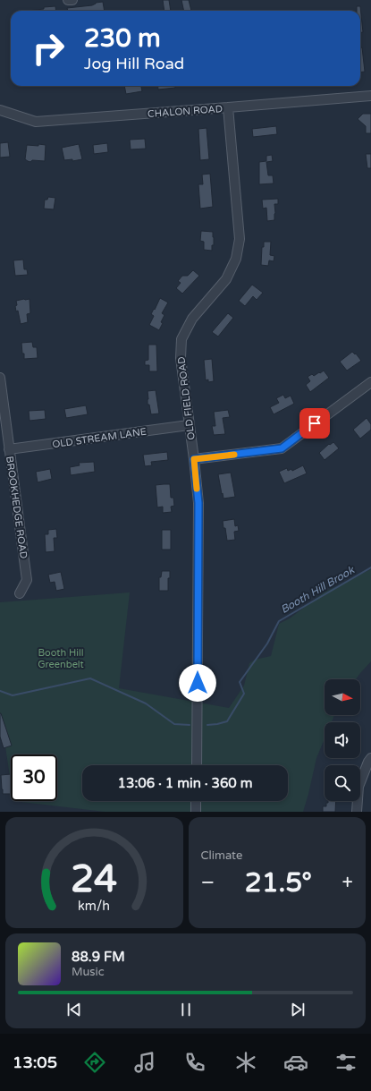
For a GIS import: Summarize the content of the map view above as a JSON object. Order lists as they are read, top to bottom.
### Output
{
  "streets": {
    "street": [
      "CHALON ROAD",
      "OLD FIELD ROAD",
      "OLD STREAM LANE",
      "BROOKHEDGE ROAD"
    ]
  },
  "crossings": [
    ["CHALON ROAD", "OLD FIELD ROAD"],
    ["OLD FIELD ROAD", "OLD STREAM LANE"],
    ["OLD STREAM LANE", "BROOKHEDGE ROAD"]
  ],
  "water": ["Booth Hill Brook"],
  "parks": ["Booth Hill Greenbelt"],
  "north": "right",
  "page": {
    "turn": ["230 m", "Jog Hill Road"],
    "limit": "30",
    "trip": "13:06 · 1 min · 360 m",
    "tile": "Climate",
    "heat": ["−", "21.5°", "+"],
    "song": ["88.9 FM", "Music"],
    "tabs": "13:05",
    "gauge": ["24", "km/h"]
  }
}
